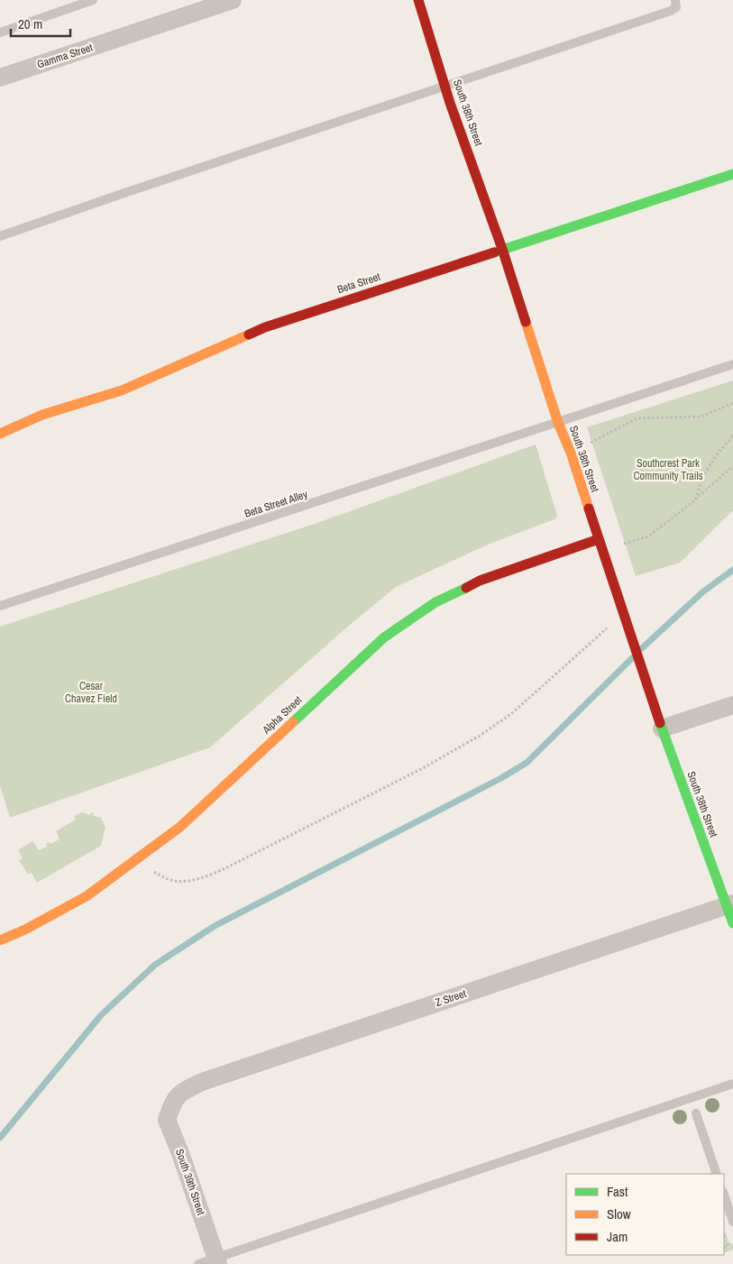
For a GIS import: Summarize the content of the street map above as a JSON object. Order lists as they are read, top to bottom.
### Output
{
  "streets": {
    "street": [
      "Gamma Street",
      "South 38th Street",
      "Beta Street",
      "Alpha Street",
      "Z Street",
      "South 39th Street"
    ],
    "lane": ["Beta Street Alley"]
  },
  "crossings": [
    ["South 38th Street", "Beta Street"],
    ["South 38th Street", "Beta Street Alley"],
    ["South 38th Street", "Alpha Street"],
    ["South 38th Street", "Z Street"],
    ["Z Street", "South 39th Street"]
  ],
  "parks": ["Southcrest Park Community Trails", "Cesar Chavez Field"],
  "legend": ["Fast", "Slow", "Jam"],
  "scale_bar": "20 m"
}
